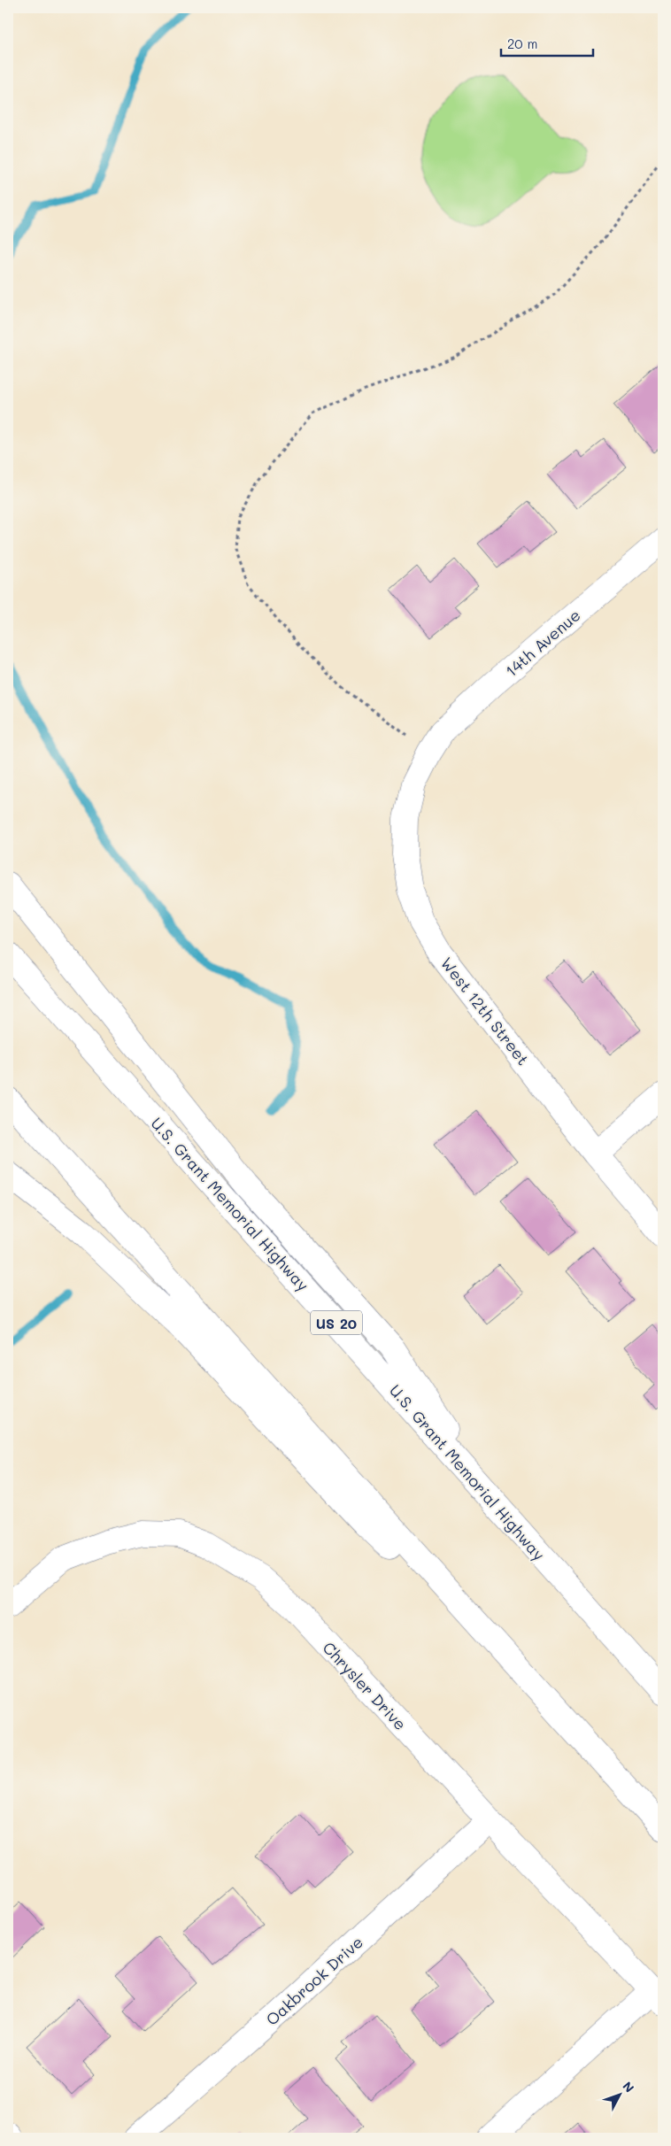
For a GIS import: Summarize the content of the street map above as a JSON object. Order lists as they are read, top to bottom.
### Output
{
  "streets": {
    "main road": [
      "14th Avenue",
      "West 12th Street",
      "U.S. Grant Memorial Highway",
      "US 20",
      "Chrysler Drive",
      "Oakbrook Drive"
    ]
  },
  "crossings": [
    ["14th Avenue", "West 12th Street"],
    ["Chrysler Drive", "Oakbrook Drive"]
  ],
  "scale_bar": "20 m",
  "north": "top right"
}
